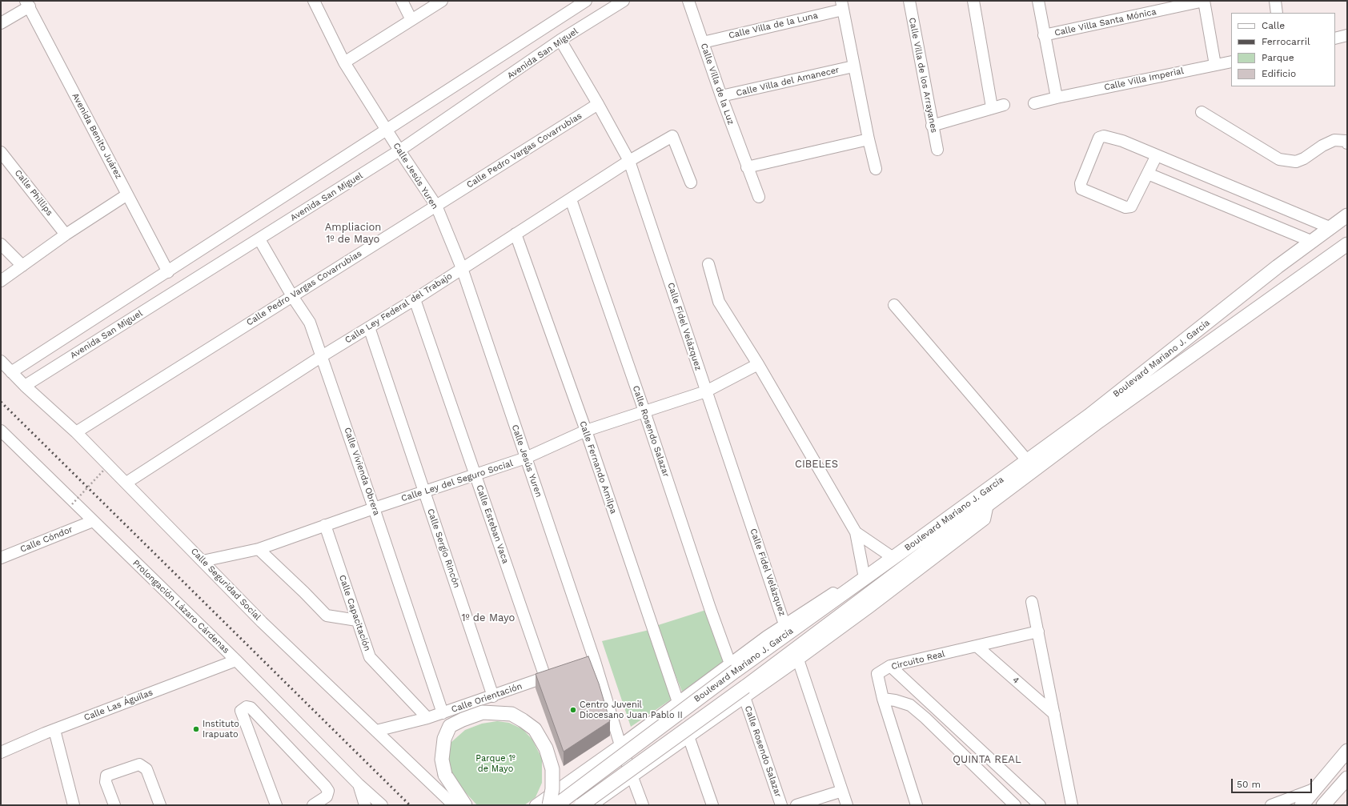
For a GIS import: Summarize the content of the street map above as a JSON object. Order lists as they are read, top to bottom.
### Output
{
  "streets": {
    "main road": ["Boulevard Mariano J. García"],
    "street": [
      "Calle Villa Santa Mónica",
      "Calle Villa de la Luna",
      "Avenida San Miguel",
      "Calle Villa de los Arrayanes",
      "Calle Villa Imperial",
      "Calle Villa del Amanecer",
      "Calle Villa de la Luz",
      "Avenida Benito Juárez",
      "Calle Pedro Vargas Covarrubias",
      "Calle Jesús Yuren",
      "Calle Phillips",
      "Calle Ley Federal del Trabajo",
      "Calle Fidel Velázquez",
      "Calle Rosendo Salazar",
      "Calle Fernando Amilpa",
      "Calle Vivienda Obrera",
      "Calle Ley del Seguro Social",
      "Calle Esteban Vaca",
      "Calle Cóndor",
      "Calle Sergio Rincón",
      "Calle Seguridad Social",
      "Prolongación Lázaro Cárdenas",
      "Calle Capacitación",
      "Circuito Real",
      "4",
      "Calle Orientación",
      "Calle Las Águilas"
    ]
  },
  "crossings": [
    ["Calle Villa de la Luna", "Calle Villa de la Luz"],
    ["Avenida San Miguel", "Calle Jesús Yuren"],
    ["Avenida San Miguel", "Calle Fidel Velázquez"],
    ["Avenida San Miguel", "Calle Vivienda Obrera"],
    ["Avenida San Miguel", "Calle Seguridad Social"],
    ["Calle Villa del Amanecer", "Calle Villa de la Luz"],
    ["Calle Pedro Vargas Covarrubias", "Calle Jesús Yuren"],
    ["Calle Pedro Vargas Covarrubias", "Calle Fidel Velázquez"],
    ["Calle Pedro Vargas Covarrubias", "Calle Vivienda Obrera"],
    ["Calle Pedro Vargas Covarrubias", "Calle Seguridad Social"],
    ["Calle Jesús Yuren", "Calle Ley Federal del Trabajo"],
    ["Calle Jesús Yuren", "Calle Ley del Seguro Social"],
    ["Calle Ley Federal del Trabajo", "Calle Fidel Velázquez"],
    ["Calle Ley Federal del Trabajo", "Calle Rosendo Salazar"],
    ["Calle Ley Federal del Trabajo", "Calle Fernando Amilpa"],
    ["Calle Ley Federal del Trabajo", "Calle Vivienda Obrera"],
    ["Calle Ley Federal del Trabajo", "Calle Esteban Vaca"],
    ["Calle Ley Federal del Trabajo", "Calle Sergio Rincón"],
    ["Calle Ley Federal del Trabajo", "Calle Seguridad Social"],
    ["Calle Fidel Velázquez", "Calle Ley del Seguro Social"],
    ["Boulevard Mariano J. García", "Calle Rosendo Salazar"],
    ["Calle Rosendo Salazar", "Calle Ley del Seguro Social"],
    ["Calle Fernando Amilpa", "Calle Ley del Seguro Social"],
    ["Calle Vivienda Obrera", "Calle Ley del Seguro Social"],
    ["Calle Vivienda Obrera", "Calle Orientación"],
    ["Calle Ley del Seguro Social", "Calle Esteban Vaca"],
    ["Calle Ley del Seguro Social", "Calle Sergio Rincón"],
    ["Calle Ley del Seguro Social", "Calle Seguridad Social"],
    ["Calle Ley del Seguro Social", "Calle Capacitación"],
    ["Calle Esteban Vaca", "Calle Orientación"],
    ["Calle Cóndor", "Prolongación Lázaro Cárdenas"],
    ["Calle Sergio Rincón", "Calle Orientación"],
    ["Calle Seguridad Social", "Calle Orientación"],
    ["Prolongación Lázaro Cárdenas", "Calle Las Águilas"],
    ["Calle Capacitación", "Calle Orientación"],
    ["Circuito Real", "4"]
  ],
  "districts": [
    "Ampliacion 1º de Mayo",
    "CIBELES",
    "1º de Mayo",
    "QUINTA REAL"
  ],
  "parks": ["Parque 1º de Mayo"],
  "places": ["Centro Juvenil Diocesano Juan Pablo II", "Instituto Irapuato"],
  "legend": [
    "Calle",
    "Ferrocarril",
    "Parque",
    "Edificio"
  ],
  "scale_bar": "50 m"
}
